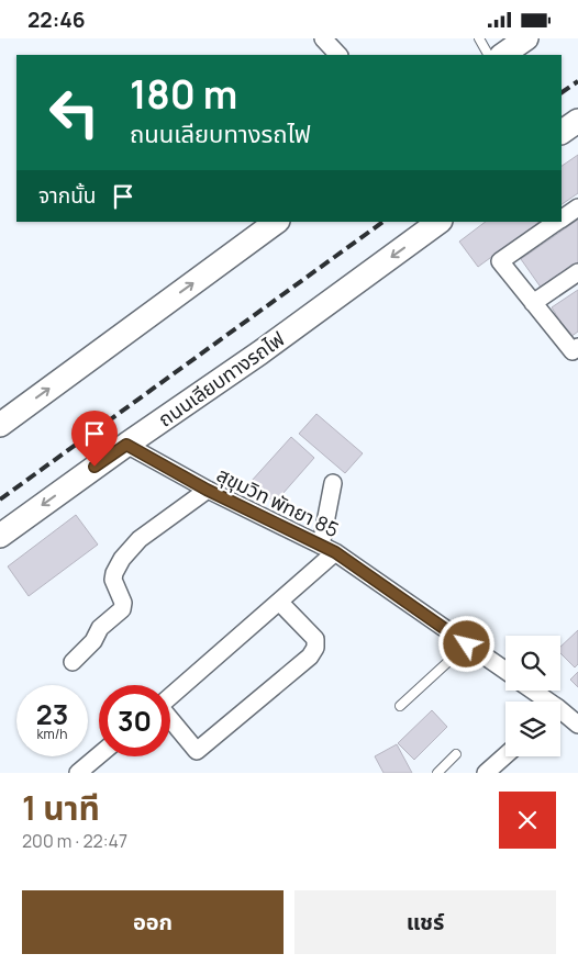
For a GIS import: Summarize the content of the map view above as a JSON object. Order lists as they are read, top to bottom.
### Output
{
  "streets": {
    "street": ["ถนนเลียบทางรถไฟ", "สุขุมวิท พัทยา 85"]
  },
  "crossings": [
    ["ถนนเลียบทางรถไฟ", "สุขุมวิท พัทยา 85"]
  ],
  "page": {
    "status": "22:46",
    "turn": ["180 m", "ถนนเลียบทางรถไฟ"],
    "then": "จากนั้น",
    "speed": "23 km/h",
    "limit": "30",
    "heading": ["1 นาที", "200 m · 22:47"],
    "buttons": ["ออก", "แชร์"]
  }
}
